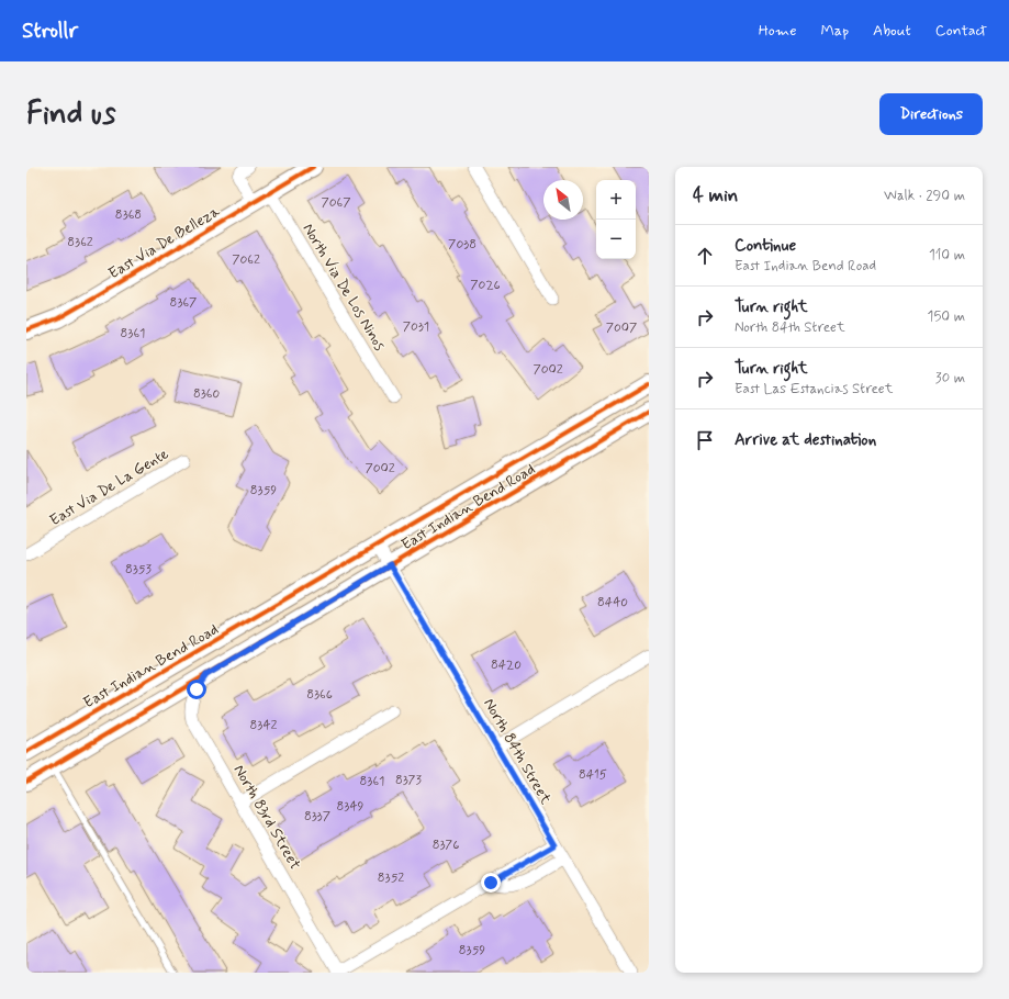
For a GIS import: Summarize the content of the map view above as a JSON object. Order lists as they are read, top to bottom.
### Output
{
  "streets": {
    "main road": ["East Via De Belleza", "East Indian Bend Road"],
    "street": [
      "North Via De Los Ninos",
      "East Via De La Gente",
      "North 84th Street",
      "North 83rd Street"
    ]
  },
  "crossings": [
    ["East Via De Belleza", "North Via De Los Ninos"],
    ["East Indian Bend Road", "North 84th Street"],
    ["East Indian Bend Road", "North 83rd Street"]
  ],
  "house_numbers": [
    "7067",
    "8368",
    "8362",
    "7038",
    "7062",
    "7026",
    "8367",
    "7031",
    "7007",
    "8361",
    "7002",
    "8360",
    "7002",
    "8359",
    "8353",
    "8440",
    "8420",
    "8366",
    "8342",
    "8415",
    "8373",
    "8361",
    "8349",
    "8337",
    "8376",
    "8352",
    "8359"
  ],
  "north": "top left",
  "page": {
    "header": "Strollr",
    "nav": [
      "Home",
      "Map",
      "About",
      "Contact"
    ],
    "buttons": "Directions",
    "title": "Find us",
    "heading": ["4 min", "Walk · 290 m"],
    "map_buttons": ["+", "−"],
    "list": [
      ["Continue", "East Indian Bend Road", "110 m"],
      ["Turn right", "North 84th Street", "150 m"],
      ["Turn right", "East Las Estancias Street", "30 m"],
      "Arrive at destination"
    ]
  }
}
